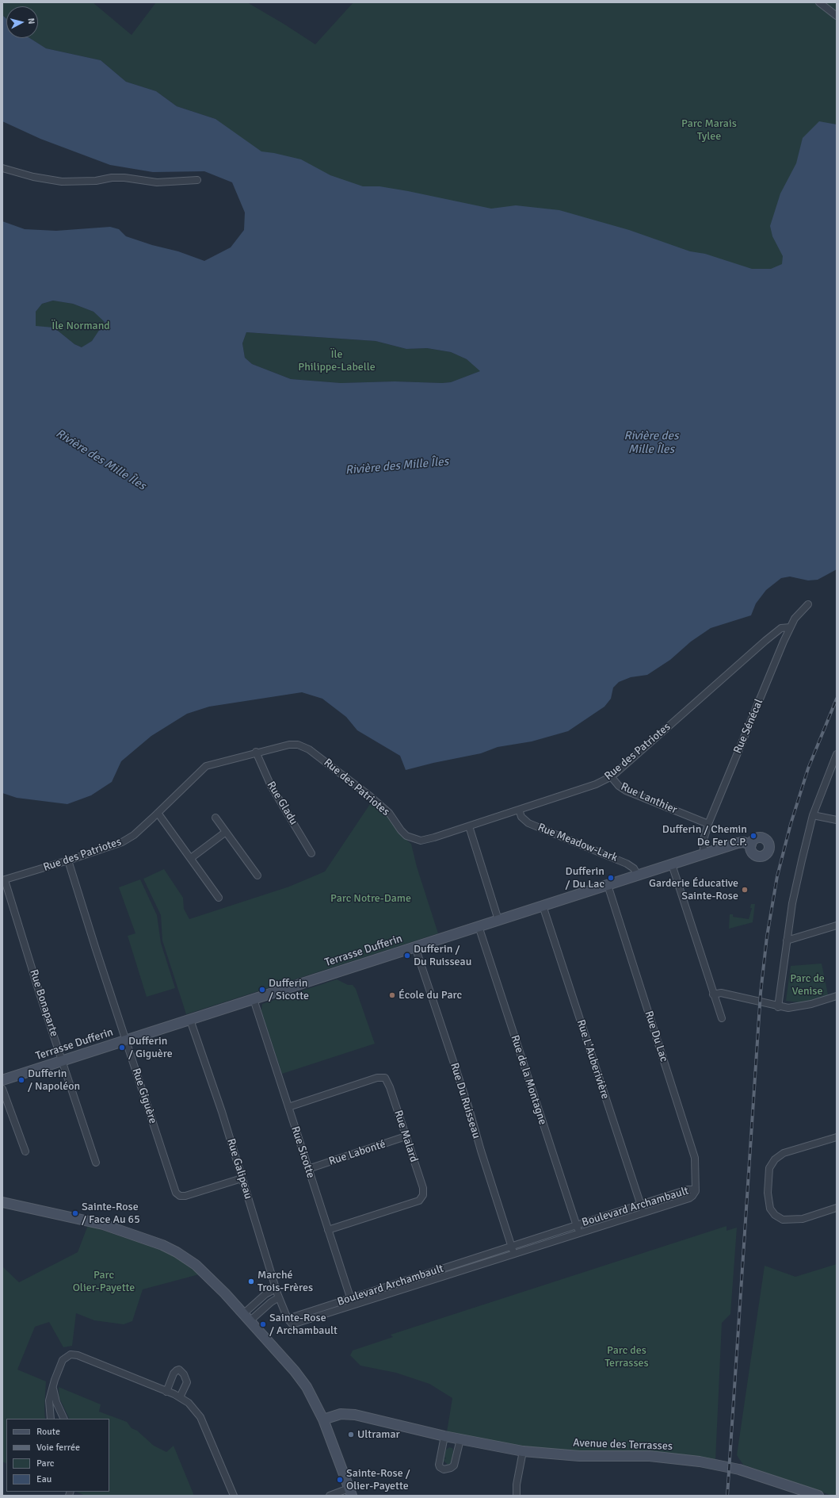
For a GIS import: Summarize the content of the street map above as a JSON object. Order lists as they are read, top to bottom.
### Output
{
  "streets": {
    "street": [
      "Rue Sénécal",
      "Rue des Patriotes",
      "Rue Lanthier",
      "Rue Gladu",
      "Rue Meadow-Lark",
      "Terrasse Dufferin",
      "Rue Bonaparte",
      "Rue Du Lac",
      "Rue L'Auberivière",
      "Rue de la Montagne",
      "Rue Giguère",
      "Rue Du Ruisseau",
      "Rue Malard",
      "Rue Sicotte",
      "Rue Labonté",
      "Rue Galipeau",
      "Boulevard Archambault",
      "Avenue des Terrasses"
    ]
  },
  "crossings": [
    ["Rue Sénécal", "Rue des Patriotes"],
    ["Rue Sénécal", "Rue Lanthier"],
    ["Rue Sénécal", "Terrasse Dufferin"],
    ["Rue des Patriotes", "Rue Lanthier"],
    ["Rue des Patriotes", "Rue Gladu"],
    ["Rue des Patriotes", "Rue Meadow-Lark"],
    ["Rue des Patriotes", "Rue Bonaparte"],
    ["Rue des Patriotes", "Rue Giguère"],
    ["Rue Meadow-Lark", "Terrasse Dufferin"],
    ["Terrasse Dufferin", "Rue Bonaparte"],
    ["Terrasse Dufferin", "Rue Du Lac"],
    ["Terrasse Dufferin", "Rue L'Auberivière"],
    ["Terrasse Dufferin", "Rue de la Montagne"],
    ["Terrasse Dufferin", "Rue Giguère"],
    ["Terrasse Dufferin", "Rue Du Ruisseau"],
    ["Terrasse Dufferin", "Rue Sicotte"],
    ["Terrasse Dufferin", "Rue Galipeau"],
    ["Rue Du Lac", "Boulevard Archambault"],
    ["Rue L'Auberivière", "Boulevard Archambault"],
    ["Rue de la Montagne", "Boulevard Archambault"],
    ["Rue Giguère", "Rue Galipeau"],
    ["Rue Du Ruisseau", "Boulevard Archambault"],
    ["Rue Malard", "Rue Sicotte"],
    ["Rue Malard", "Rue Labonté"],
    ["Rue Sicotte", "Rue Labonté"],
    ["Rue Sicotte", "Boulevard Archambault"],
    ["Rue Galipeau", "Boulevard Archambault"]
  ],
  "water": ["Rivière des Mille Îles"],
  "parks": [
    "Parc Marais Tylee",
    "Ïle Normand",
    "Ïle Philippe-Labelle",
    "Parc Notre-Dame",
    "Parc de Venise",
    "Parc Olier-Payette",
    "Parc des Terrasses"
  ],
  "places": [
    "Dufferin / Chemin De Fer C.P.",
    "Dufferin / Du Lac",
    "Garderie Éducative Sainte-Rose",
    "Dufferin / Du Ruisseau",
    "Dufferin / Sicotte",
    "École du Parc",
    "Dufferin / Giguère",
    "Dufferin / Napoléon",
    "Sainte-Rose / Face Au 65",
    "Marché Trois-Frères",
    "Sainte-Rose / Archambault",
    "Ultramar",
    "Sainte-Rose / Olier-Payette"
  ],
  "legend": [
    "Route",
    "Voie ferrée",
    "Parc",
    "Eau"
  ],
  "north": "right"
}
